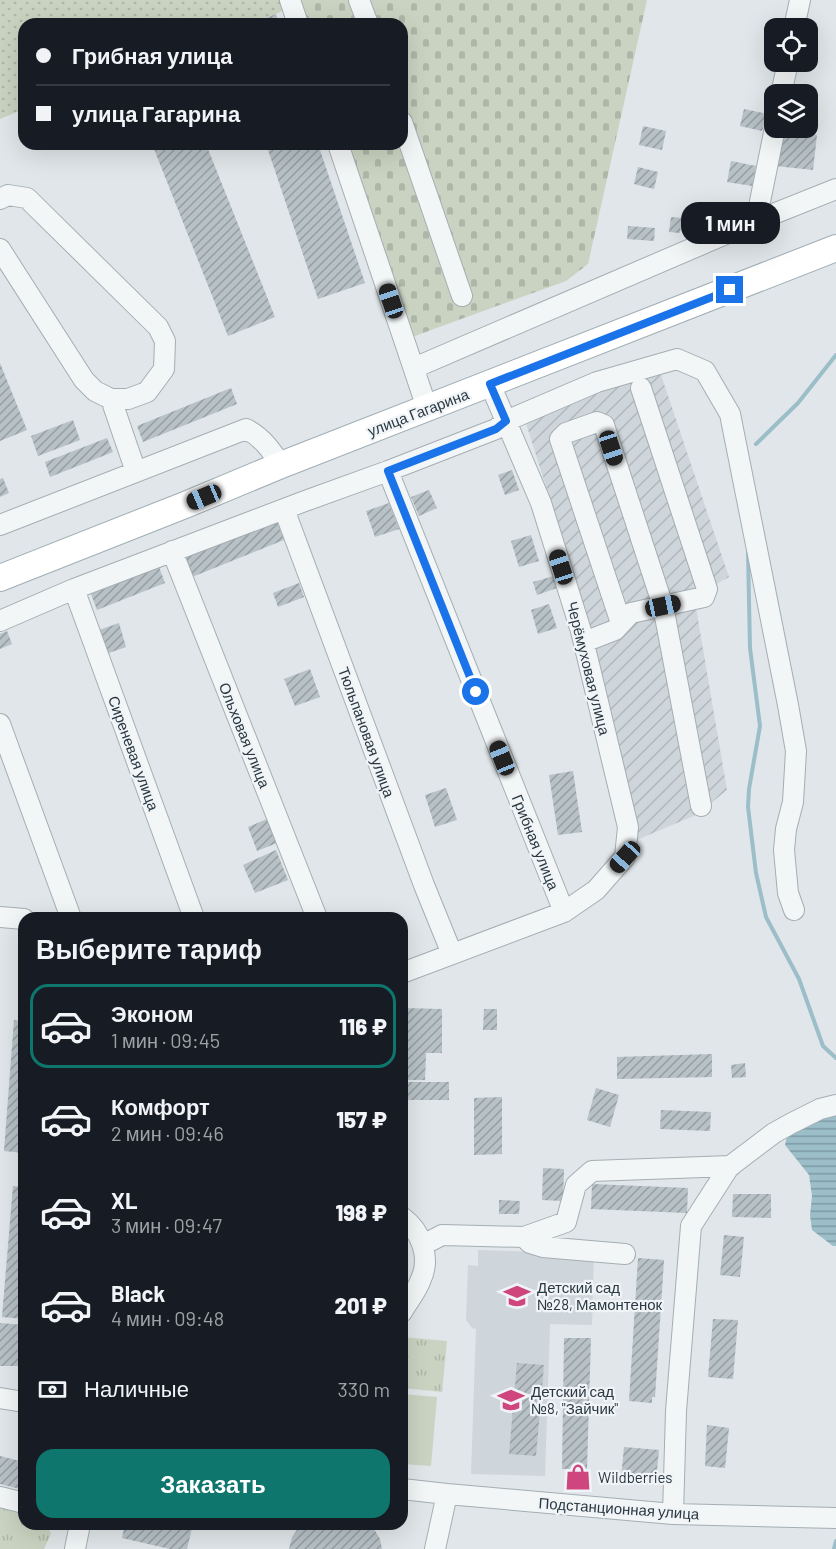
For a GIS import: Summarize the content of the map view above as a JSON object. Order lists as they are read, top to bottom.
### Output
{
  "streets": {
    "main road": ["улица Гагарина"],
    "street": [
      "Черёмуховая улица",
      "Тюльпановая улица",
      "Ольховая улица",
      "Сиреневая улица",
      "Грибная улица",
      "Подстанционная улица"
    ]
  },
  "crossings": [
    ["улица Гагарина", "Черёмуховая улица"],
    ["Черёмуховая улица", "Грибная улица"]
  ],
  "places": {
    "school or university": ["Детский сад №28, Мамонтенок", "Детский сад №8, \"Зайчик\""],
    "shop": ["Wildberries"]
  },
  "page": {
    "banner": ["Грибная улица", "улица Гагарина"],
    "bubble": "1 мин",
    "heading": "Выберите тариф",
    "list": [
      {
        "name": "Эконом",
        "note": "1 мин · 09:45",
        "value": "116 ₽"
      },
      {
        "name": "Комфорт",
        "note": "2 мин · 09:46",
        "value": "157 ₽"
      },
      {
        "name": "XL",
        "note": "3 мин · 09:47",
        "value": "198 ₽"
      },
      {
        "name": "Black",
        "note": "4 мин · 09:48",
        "value": "201 ₽"
      }
    ],
    "pay": ["Наличные", "330 m"],
    "buttons": "Заказать"
  }
}
